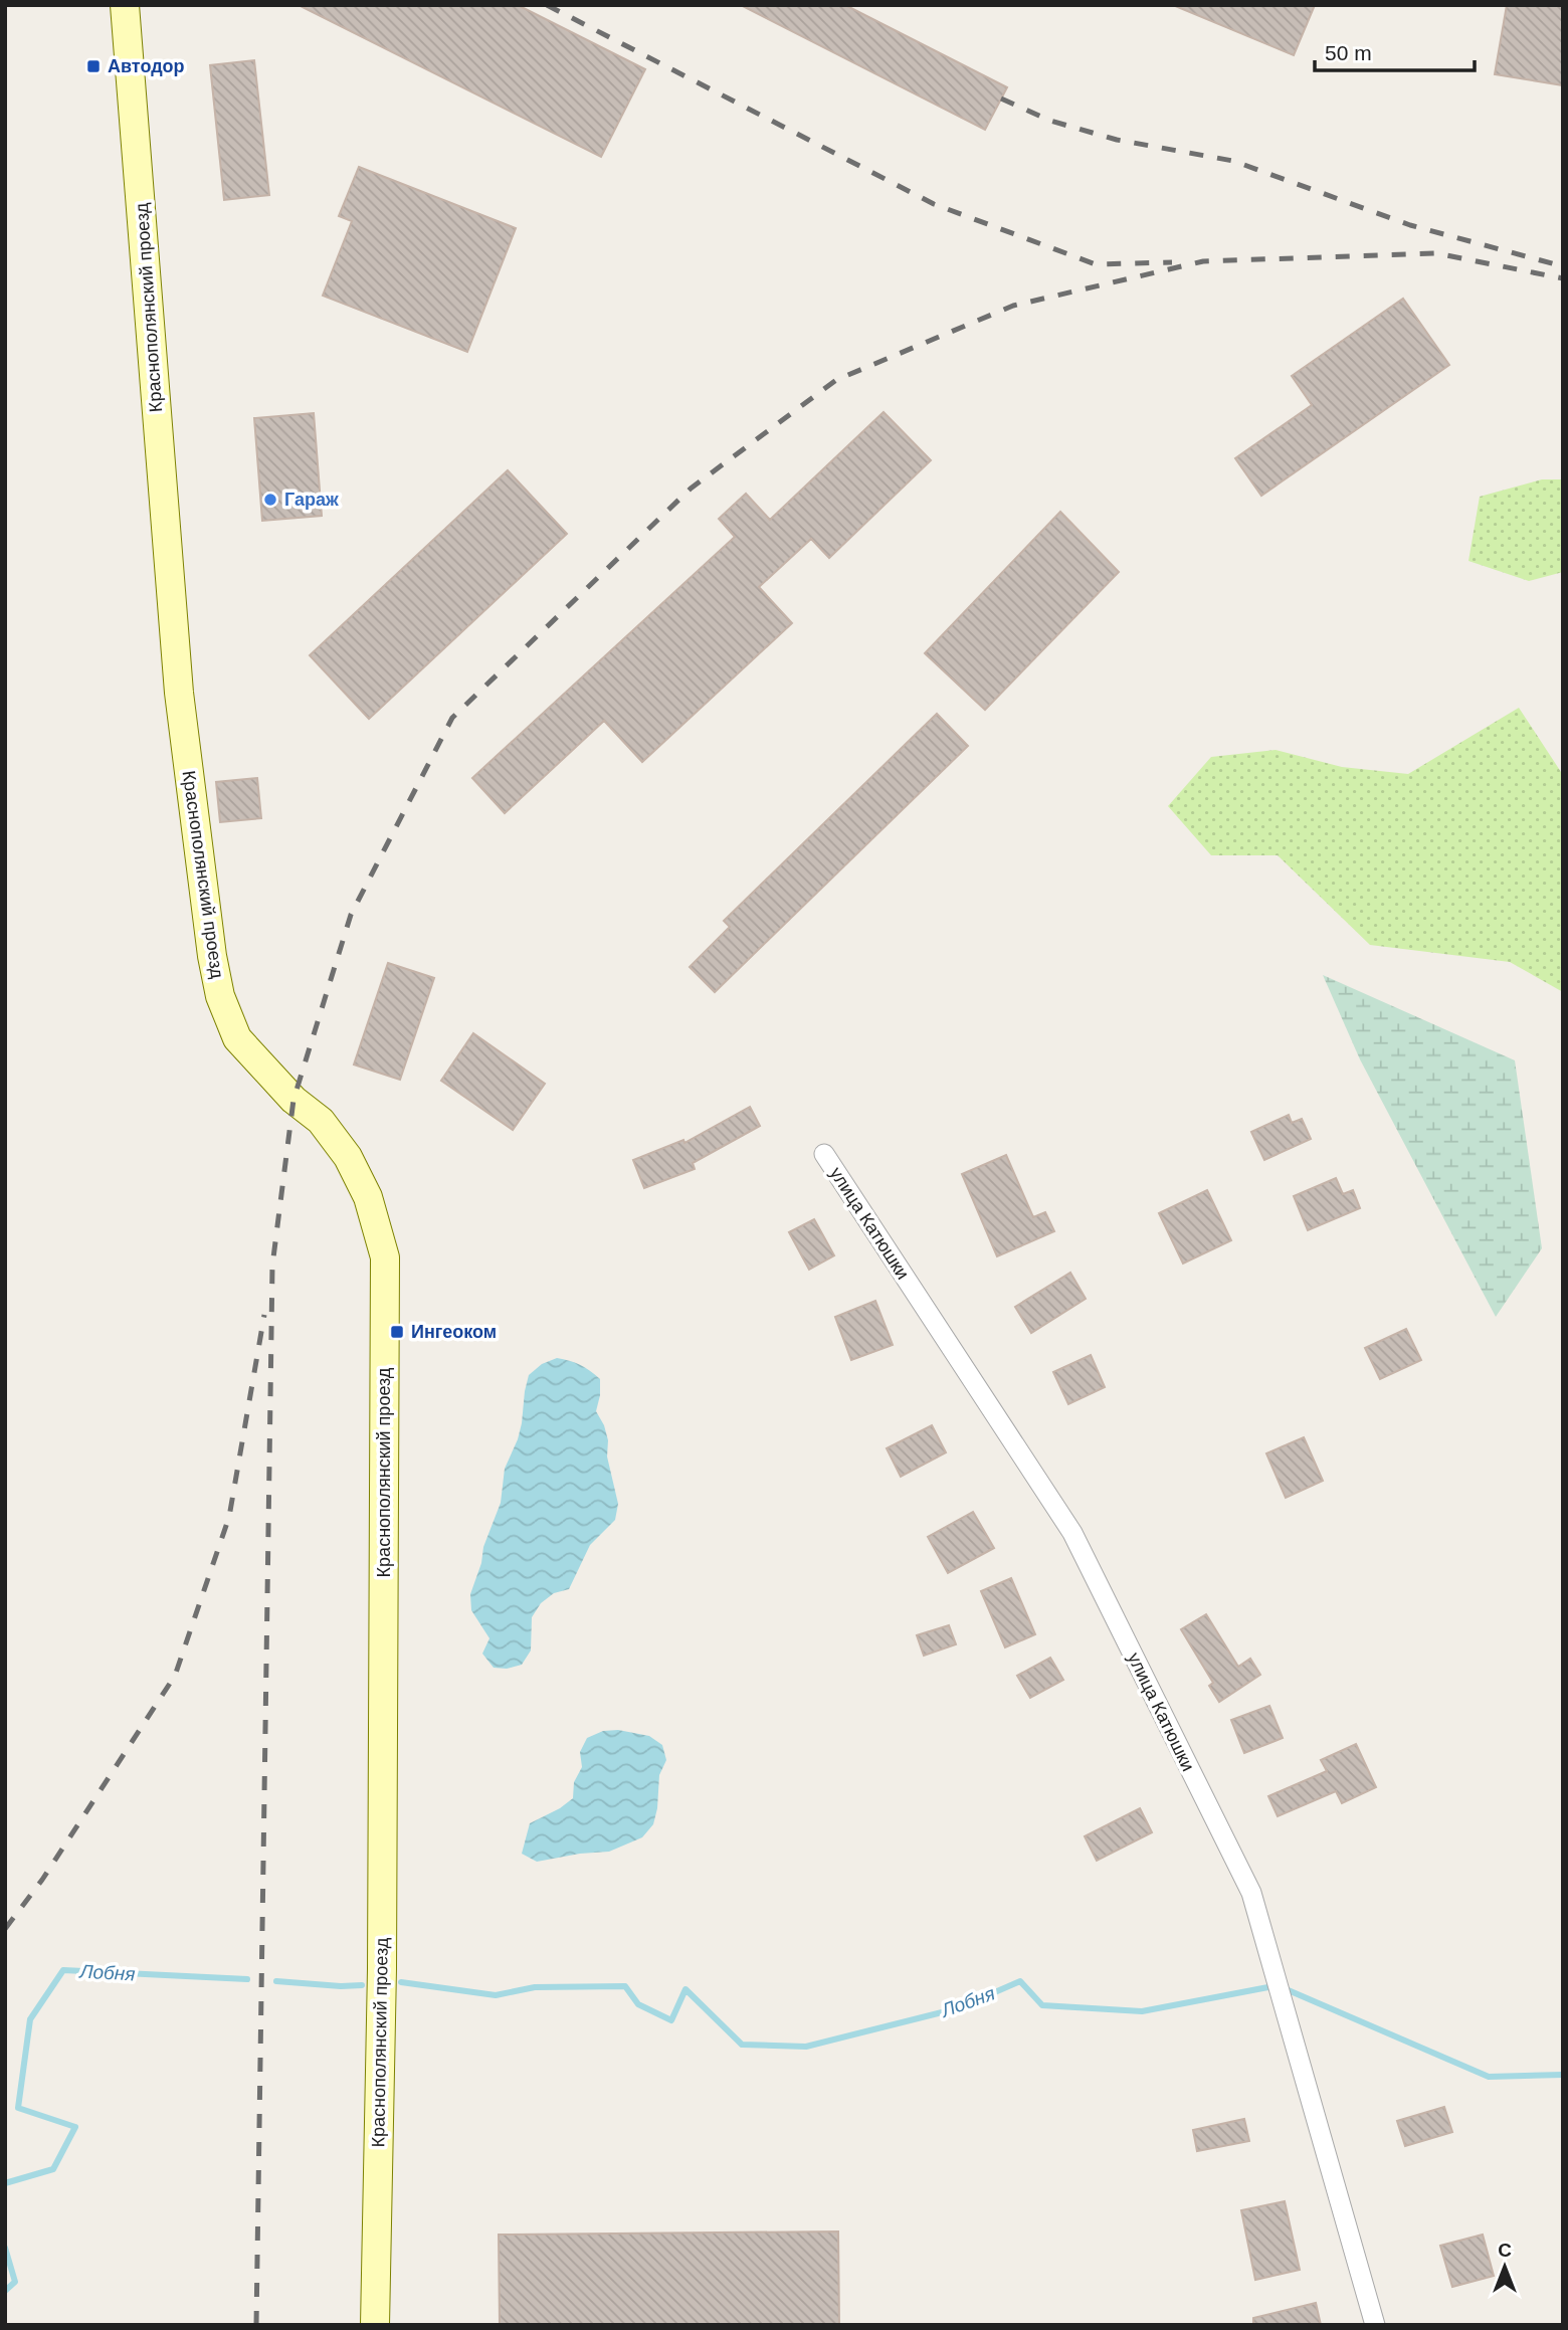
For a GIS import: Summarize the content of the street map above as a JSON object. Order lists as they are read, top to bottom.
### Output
{
  "streets": {
    "main road": ["Краснополянский проезд"],
    "street": ["улица Катюшки"]
  },
  "water": ["Лобня"],
  "places": {
    "transit": ["Автодор", "Ингеоком"],
    "other": ["Гараж"]
  },
  "scale_bar": "50 m",
  "north": "top"
}
